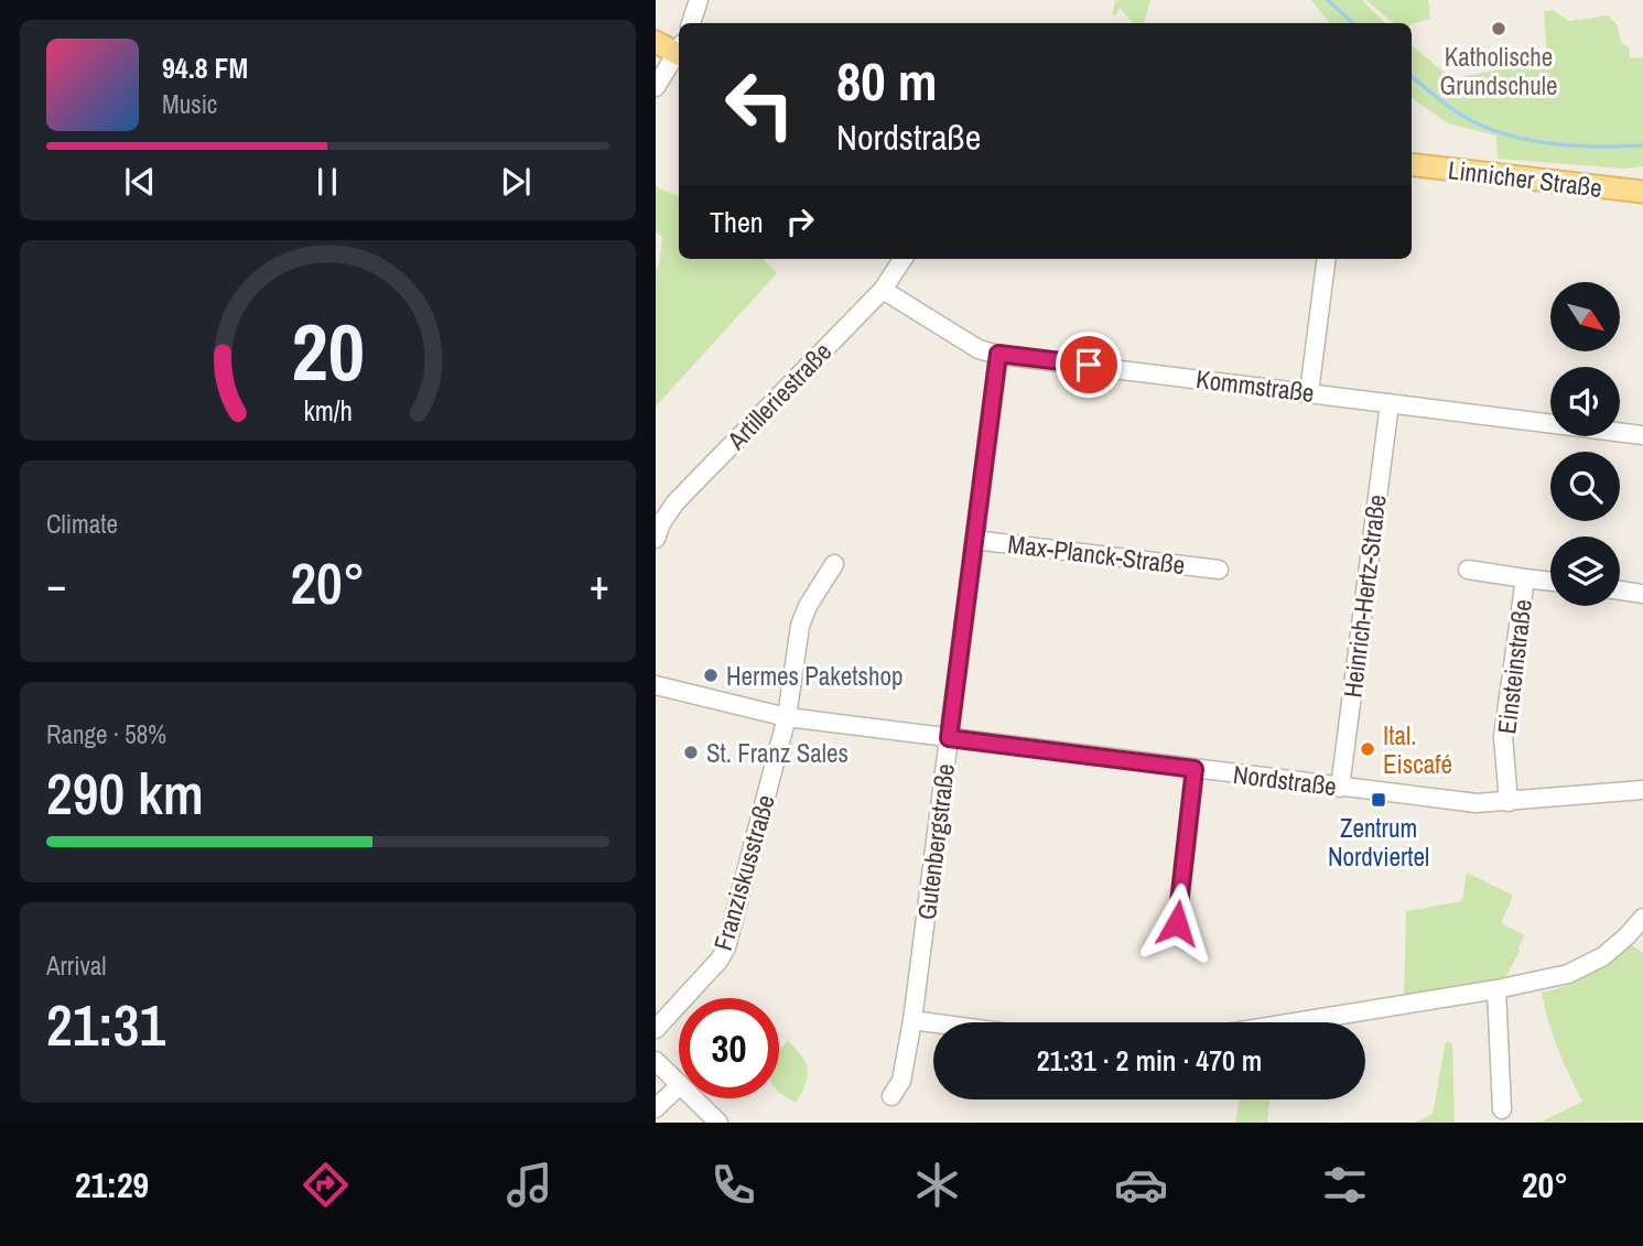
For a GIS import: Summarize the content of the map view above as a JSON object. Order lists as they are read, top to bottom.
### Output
{
  "streets": {
    "main road": ["Linnicher Straße"],
    "street": [
      "Kommstraße",
      "Artilleriestraße",
      "Max-Planck-Straße",
      "Heinrich-Hertz-Straße",
      "Einsteinstraße",
      "Nordstraße",
      "Gutenbergstraße",
      "Franziskusstraße"
    ]
  },
  "crossings": [
    ["Kommstraße", "Artilleriestraße"],
    ["Kommstraße", "Heinrich-Hertz-Straße"],
    ["Kommstraße", "Gutenbergstraße"],
    ["Max-Planck-Straße", "Gutenbergstraße"],
    ["Heinrich-Hertz-Straße", "Nordstraße"],
    ["Einsteinstraße", "Nordstraße"],
    ["Nordstraße", "Gutenbergstraße"],
    ["Nordstraße", "Franziskusstraße"]
  ],
  "places": {
    "other": [
      "Katholische Grundschule",
      "Hermes Paketshop",
      "Ital. Eiscafé",
      "St. Franz Sales"
    ],
    "transit": ["Zentrum Nordviertel"]
  },
  "north": "bottom right",
  "page": {
    "turn": ["80 m", "Nordstraße"],
    "song": ["94.8 FM", "Music"],
    "then": "Then",
    "tile": [
      "Climate",
      ["Range · 58%", "290 km"],
      ["Arrival", "21:31"]
    ],
    "heat": ["−", "20°", "+"],
    "limit": "30",
    "trip": "21:31 · 2 min · 470 m",
    "tabs": ["21:29", "20°"],
    "gauge": ["20", "km/h"]
  }
}
